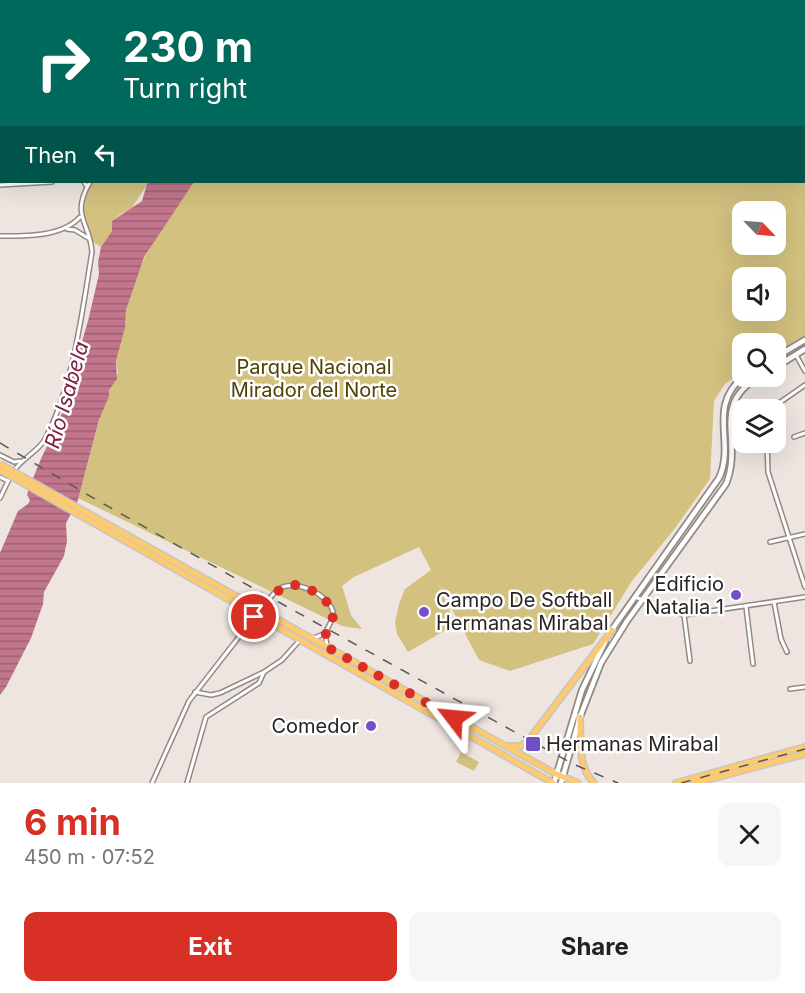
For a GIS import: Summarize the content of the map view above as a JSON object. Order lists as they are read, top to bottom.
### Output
{
  "water": ["Río Isabela"],
  "parks": ["Parque Nacional Mirador del Norte"],
  "places": {
    "other": ["Edificio Natalia 1", "Campo De Softball Hermanas Mirabal", "Comedor"],
    "transit": ["Hermanas Mirabal"]
  },
  "north": "bottom right",
  "page": {
    "turn": ["230 m", "Turn right"],
    "then": "Then",
    "heading": ["6 min", "450 m · 07:52"],
    "buttons": ["Exit", "Share"]
  }
}
